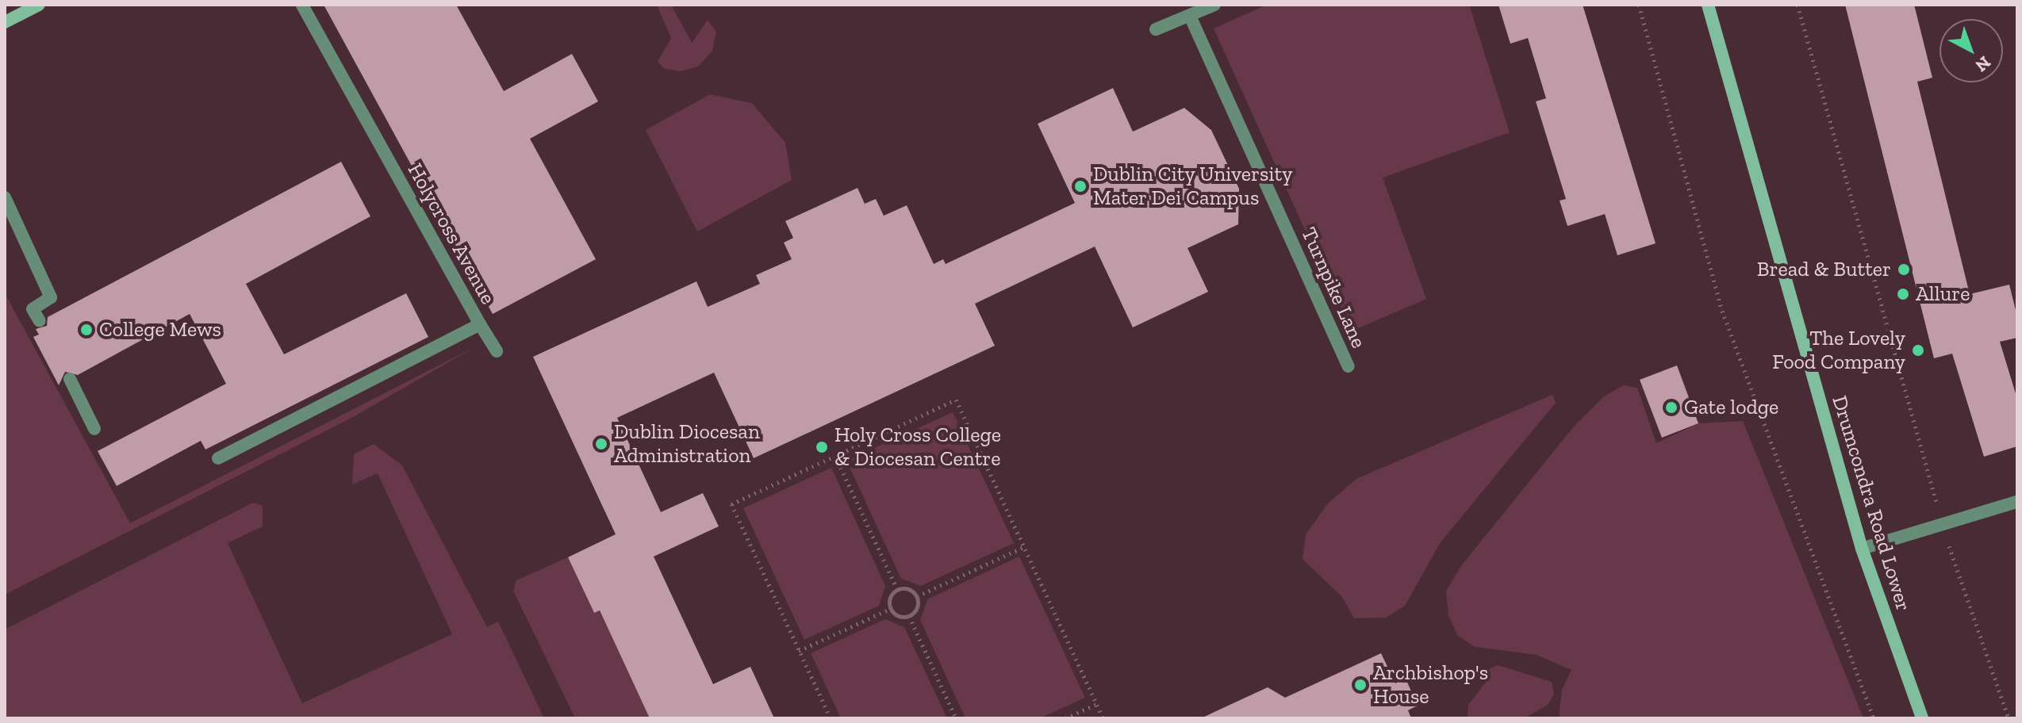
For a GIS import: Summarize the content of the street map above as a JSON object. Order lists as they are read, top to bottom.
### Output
{
  "streets": {
    "main road": ["Drumcondra Road Lower"],
    "street": ["Holycross Avenue", "Turnpike Lane"]
  },
  "places": [
    "Dublin City University Mater Dei Campus",
    "Bread & Butter",
    "Allure",
    "College Mews",
    "The Lovely Food Company",
    "Gate lodge",
    "Dublin Diocesan Administration",
    "Holy Cross College & Diocesan Centre",
    "Archbishop's House"
  ],
  "north": "bottom right"
}
